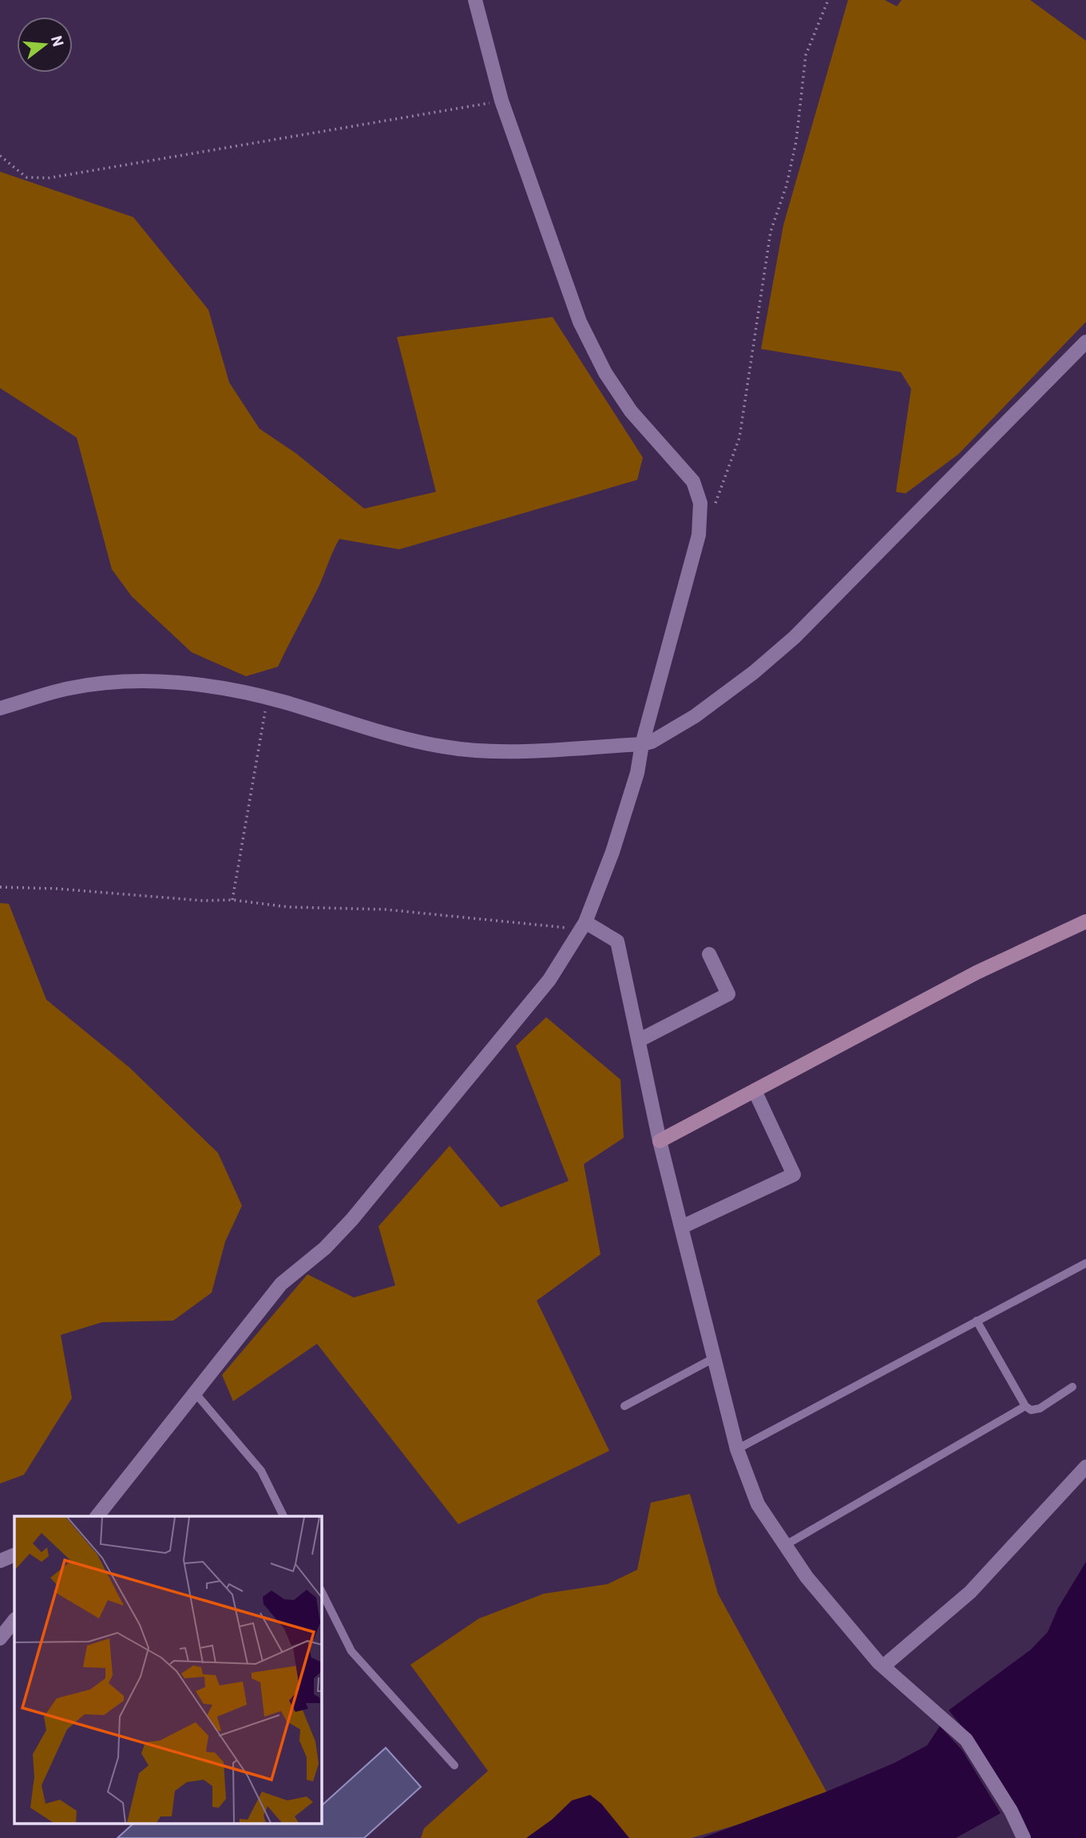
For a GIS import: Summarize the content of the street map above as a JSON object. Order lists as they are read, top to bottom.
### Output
{
  "north": "right"
}
